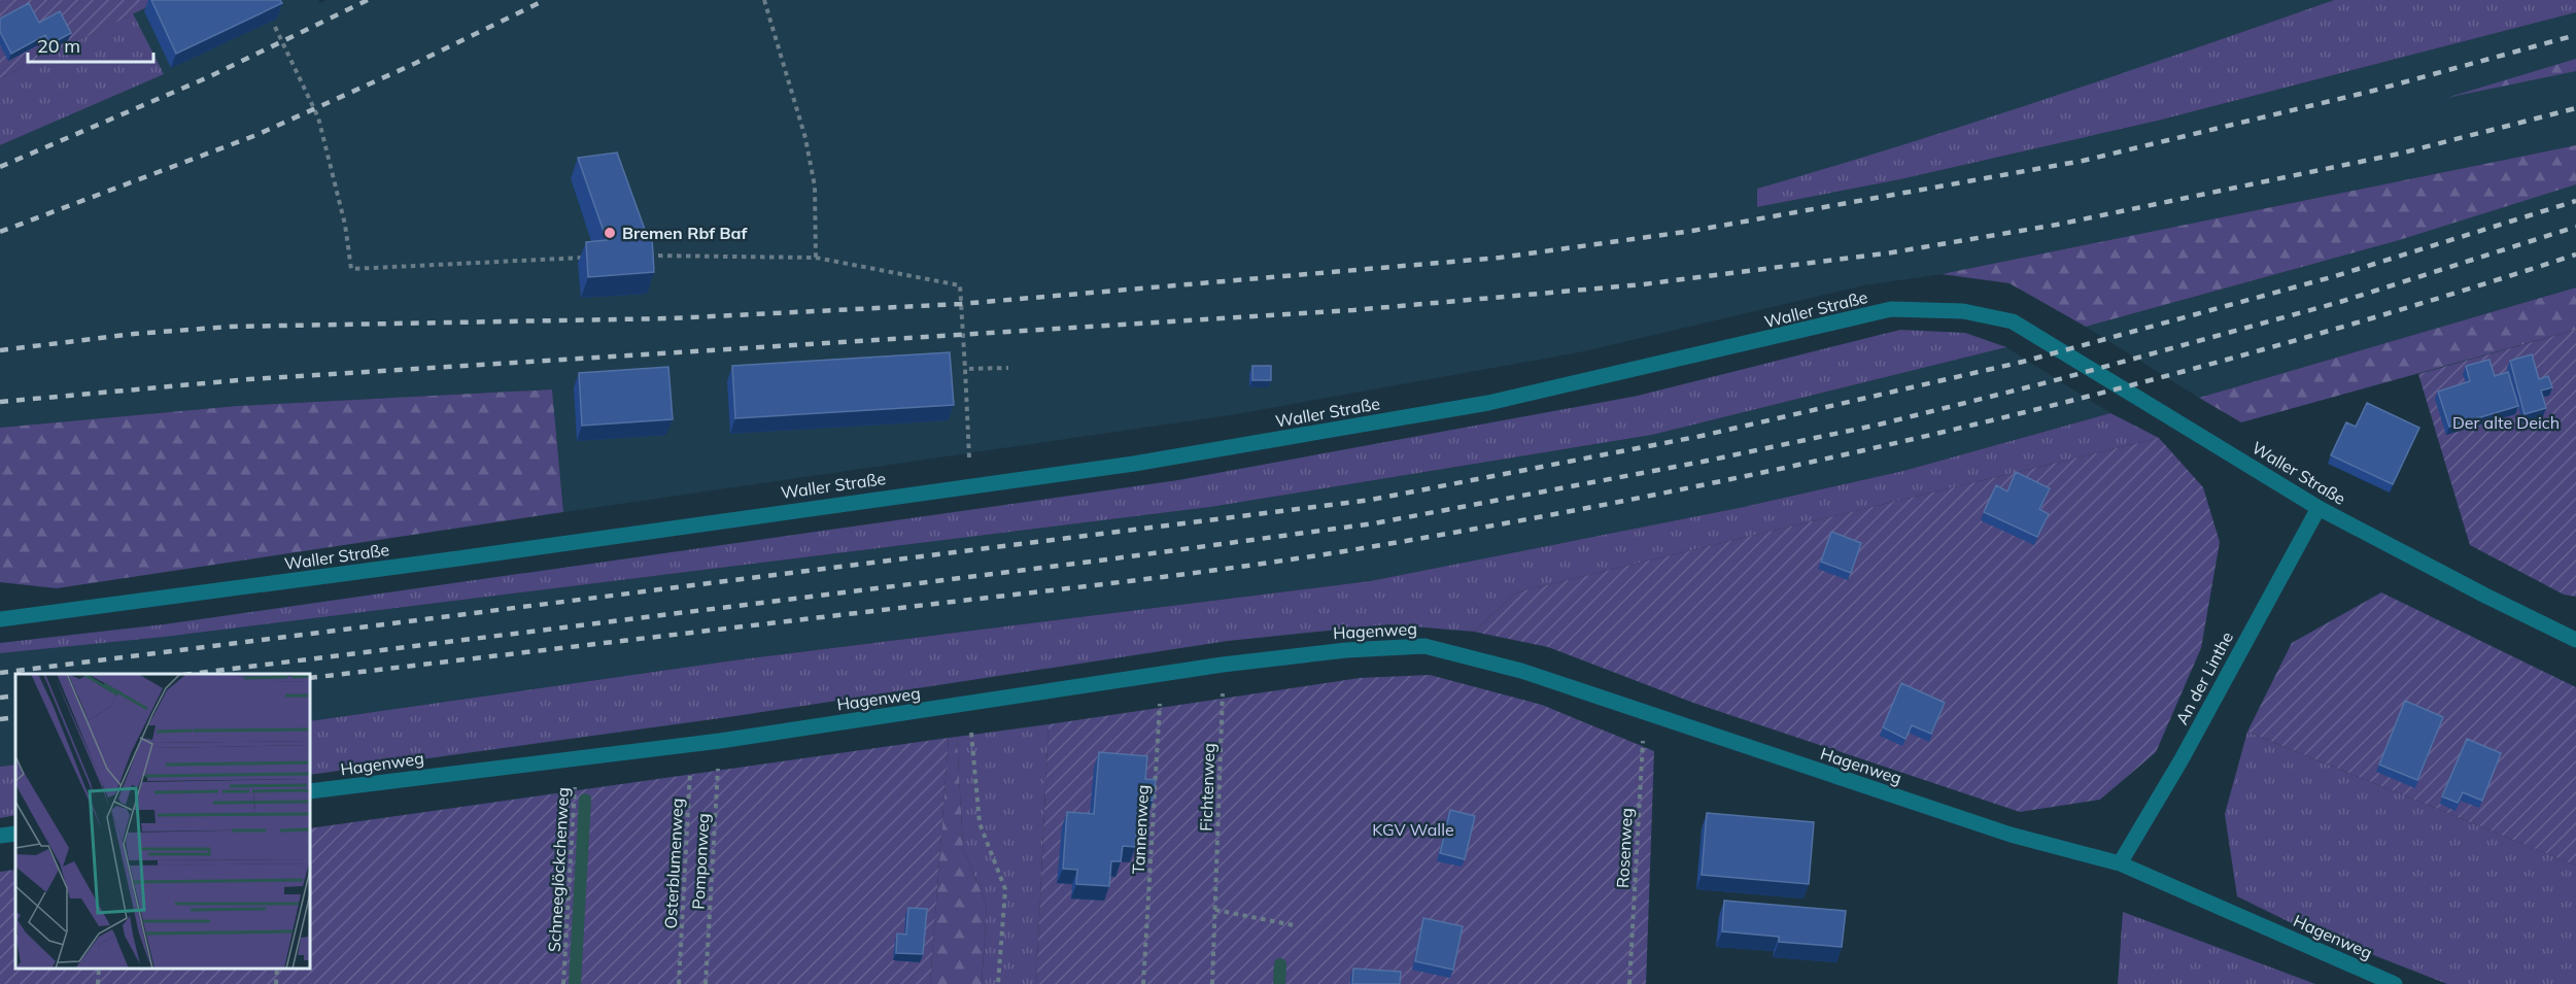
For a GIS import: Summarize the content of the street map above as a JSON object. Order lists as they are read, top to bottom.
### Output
{
  "streets": {
    "street": ["Waller Straße", "Hagenweg", "An der Linthe"],
    "path": [
      "Fichtenweg",
      "Tannenweg",
      "Rosenweg",
      "Pomponweg",
      "Osterblumenweg",
      "Schneeglöckchenweg"
    ]
  },
  "crossings": [
    ["Waller Straße", "An der Linthe"],
    ["Hagenweg", "An der Linthe"],
    ["Hagenweg", "Fichtenweg"],
    ["Hagenweg", "Tannenweg"],
    ["Hagenweg", "Rosenweg"],
    ["Hagenweg", "Pomponweg"],
    ["Hagenweg", "Osterblumenweg"],
    ["Hagenweg", "Schneeglöckchenweg"]
  ],
  "parks": ["Der alte Deich", "KGV Walle"],
  "places": ["Bremen Rbf Baf"],
  "scale_bar": "20 m"
}
